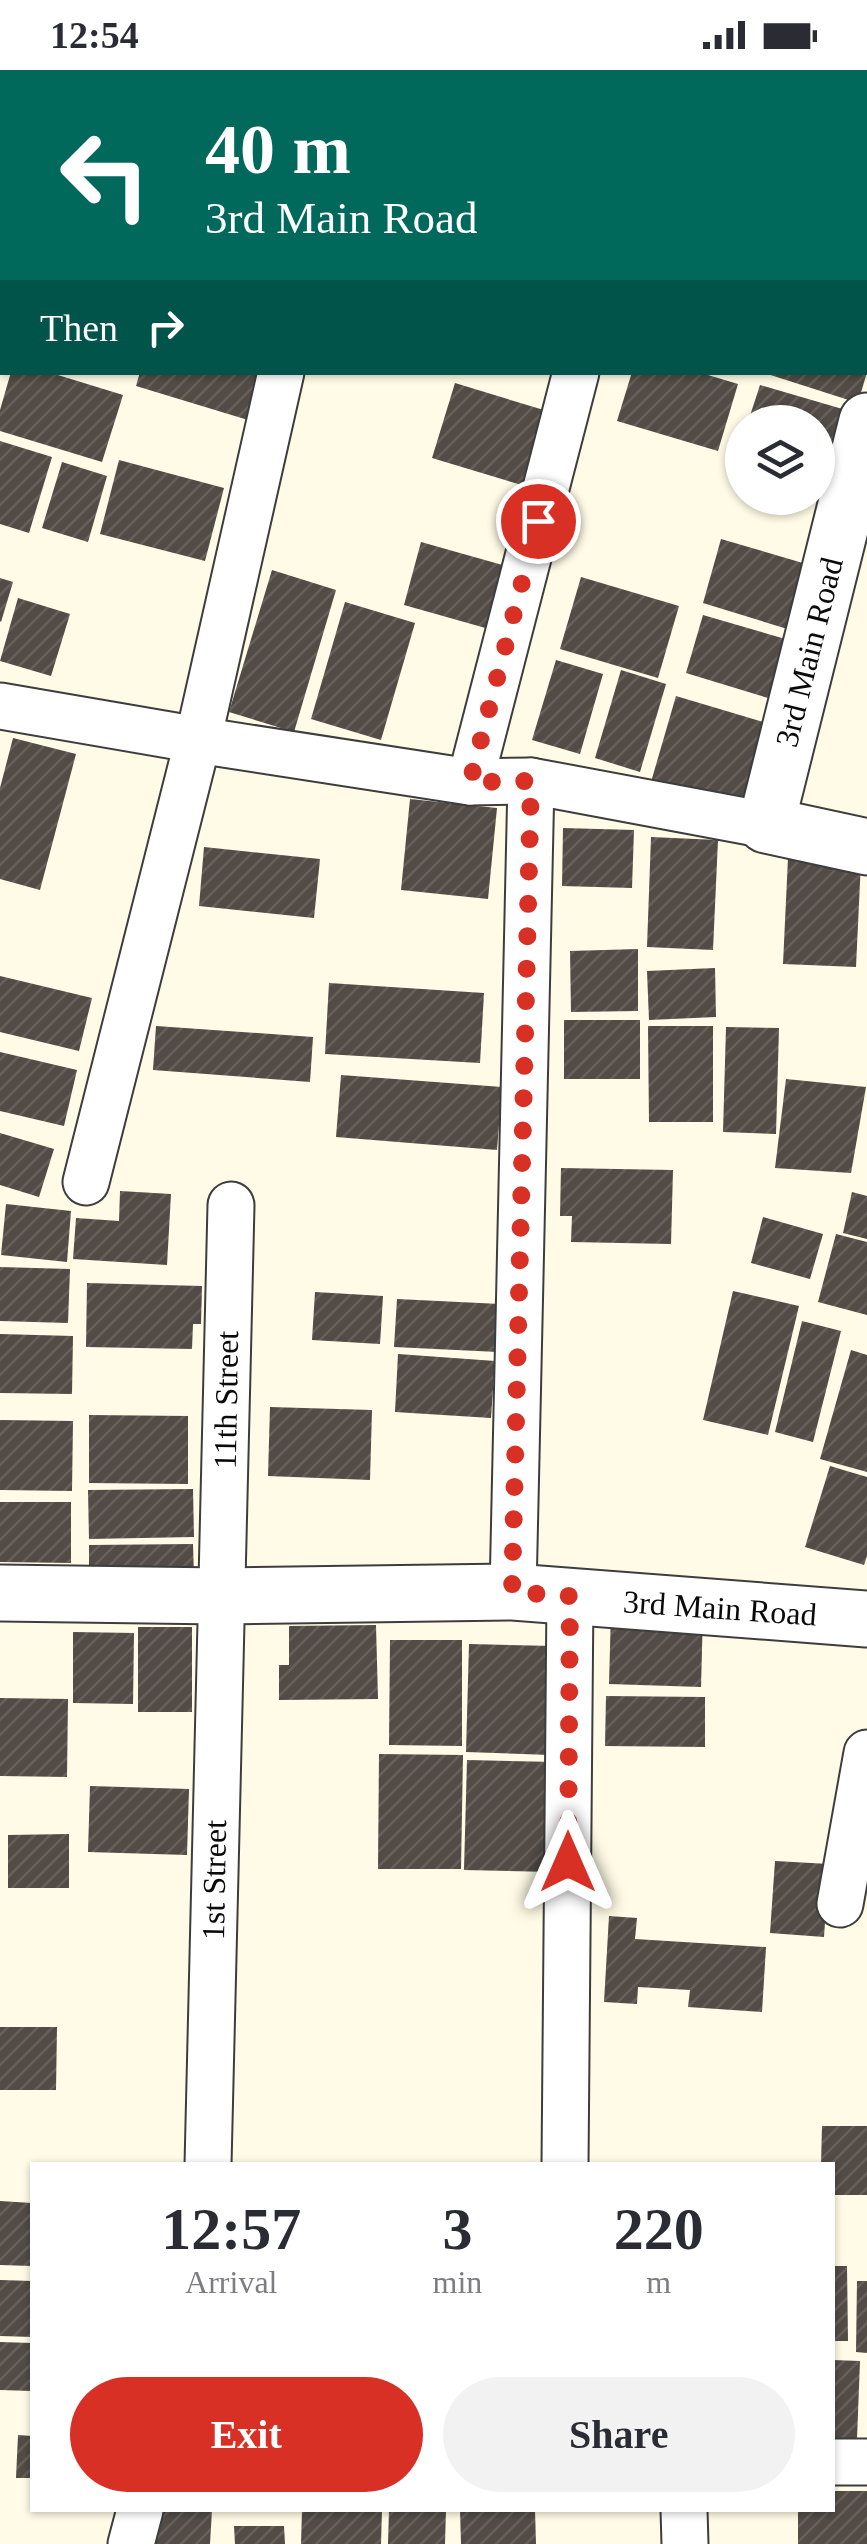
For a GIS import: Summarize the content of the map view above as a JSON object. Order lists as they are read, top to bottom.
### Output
{
  "streets": {
    "street": ["3rd Main Road", "11th Street", "1st Street"]
  },
  "crossings": [
    ["3rd Main Road", "11th Street"],
    ["3rd Main Road", "1st Street"],
    ["11th Street", "1st Street"]
  ],
  "page": {
    "status": "12:54",
    "turn": ["40 m", "3rd Main Road"],
    "then": "Then",
    "eta": [
      "12:57",
      "Arrival",
      "3",
      "min",
      "220",
      "m"
    ],
    "buttons": ["Exit", "Share"]
  }
}
